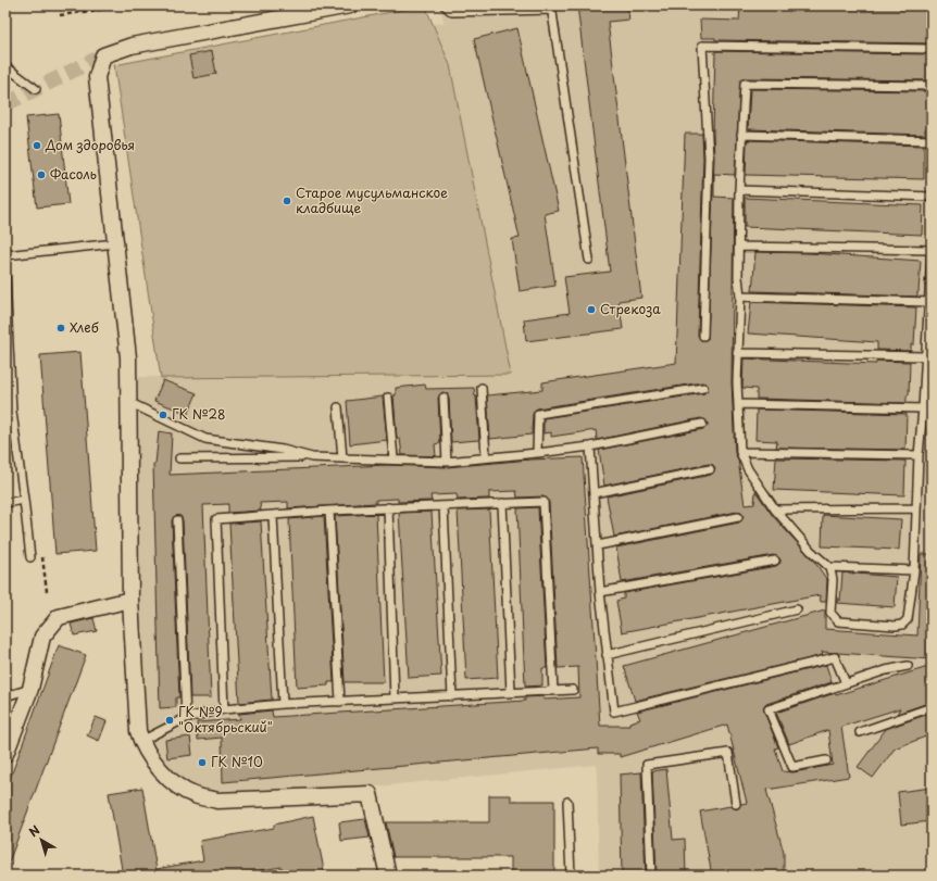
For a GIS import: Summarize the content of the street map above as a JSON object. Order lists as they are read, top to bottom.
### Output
{
  "places": [
    "Дом здоровья",
    "Фасоль",
    "Старое мусульманское кладбище",
    "Стрекоза",
    "Хлеб",
    "ГК №28",
    "ГК №9 \"Октябрьский\"",
    "ГК №10"
  ],
  "north": "top left"
}
